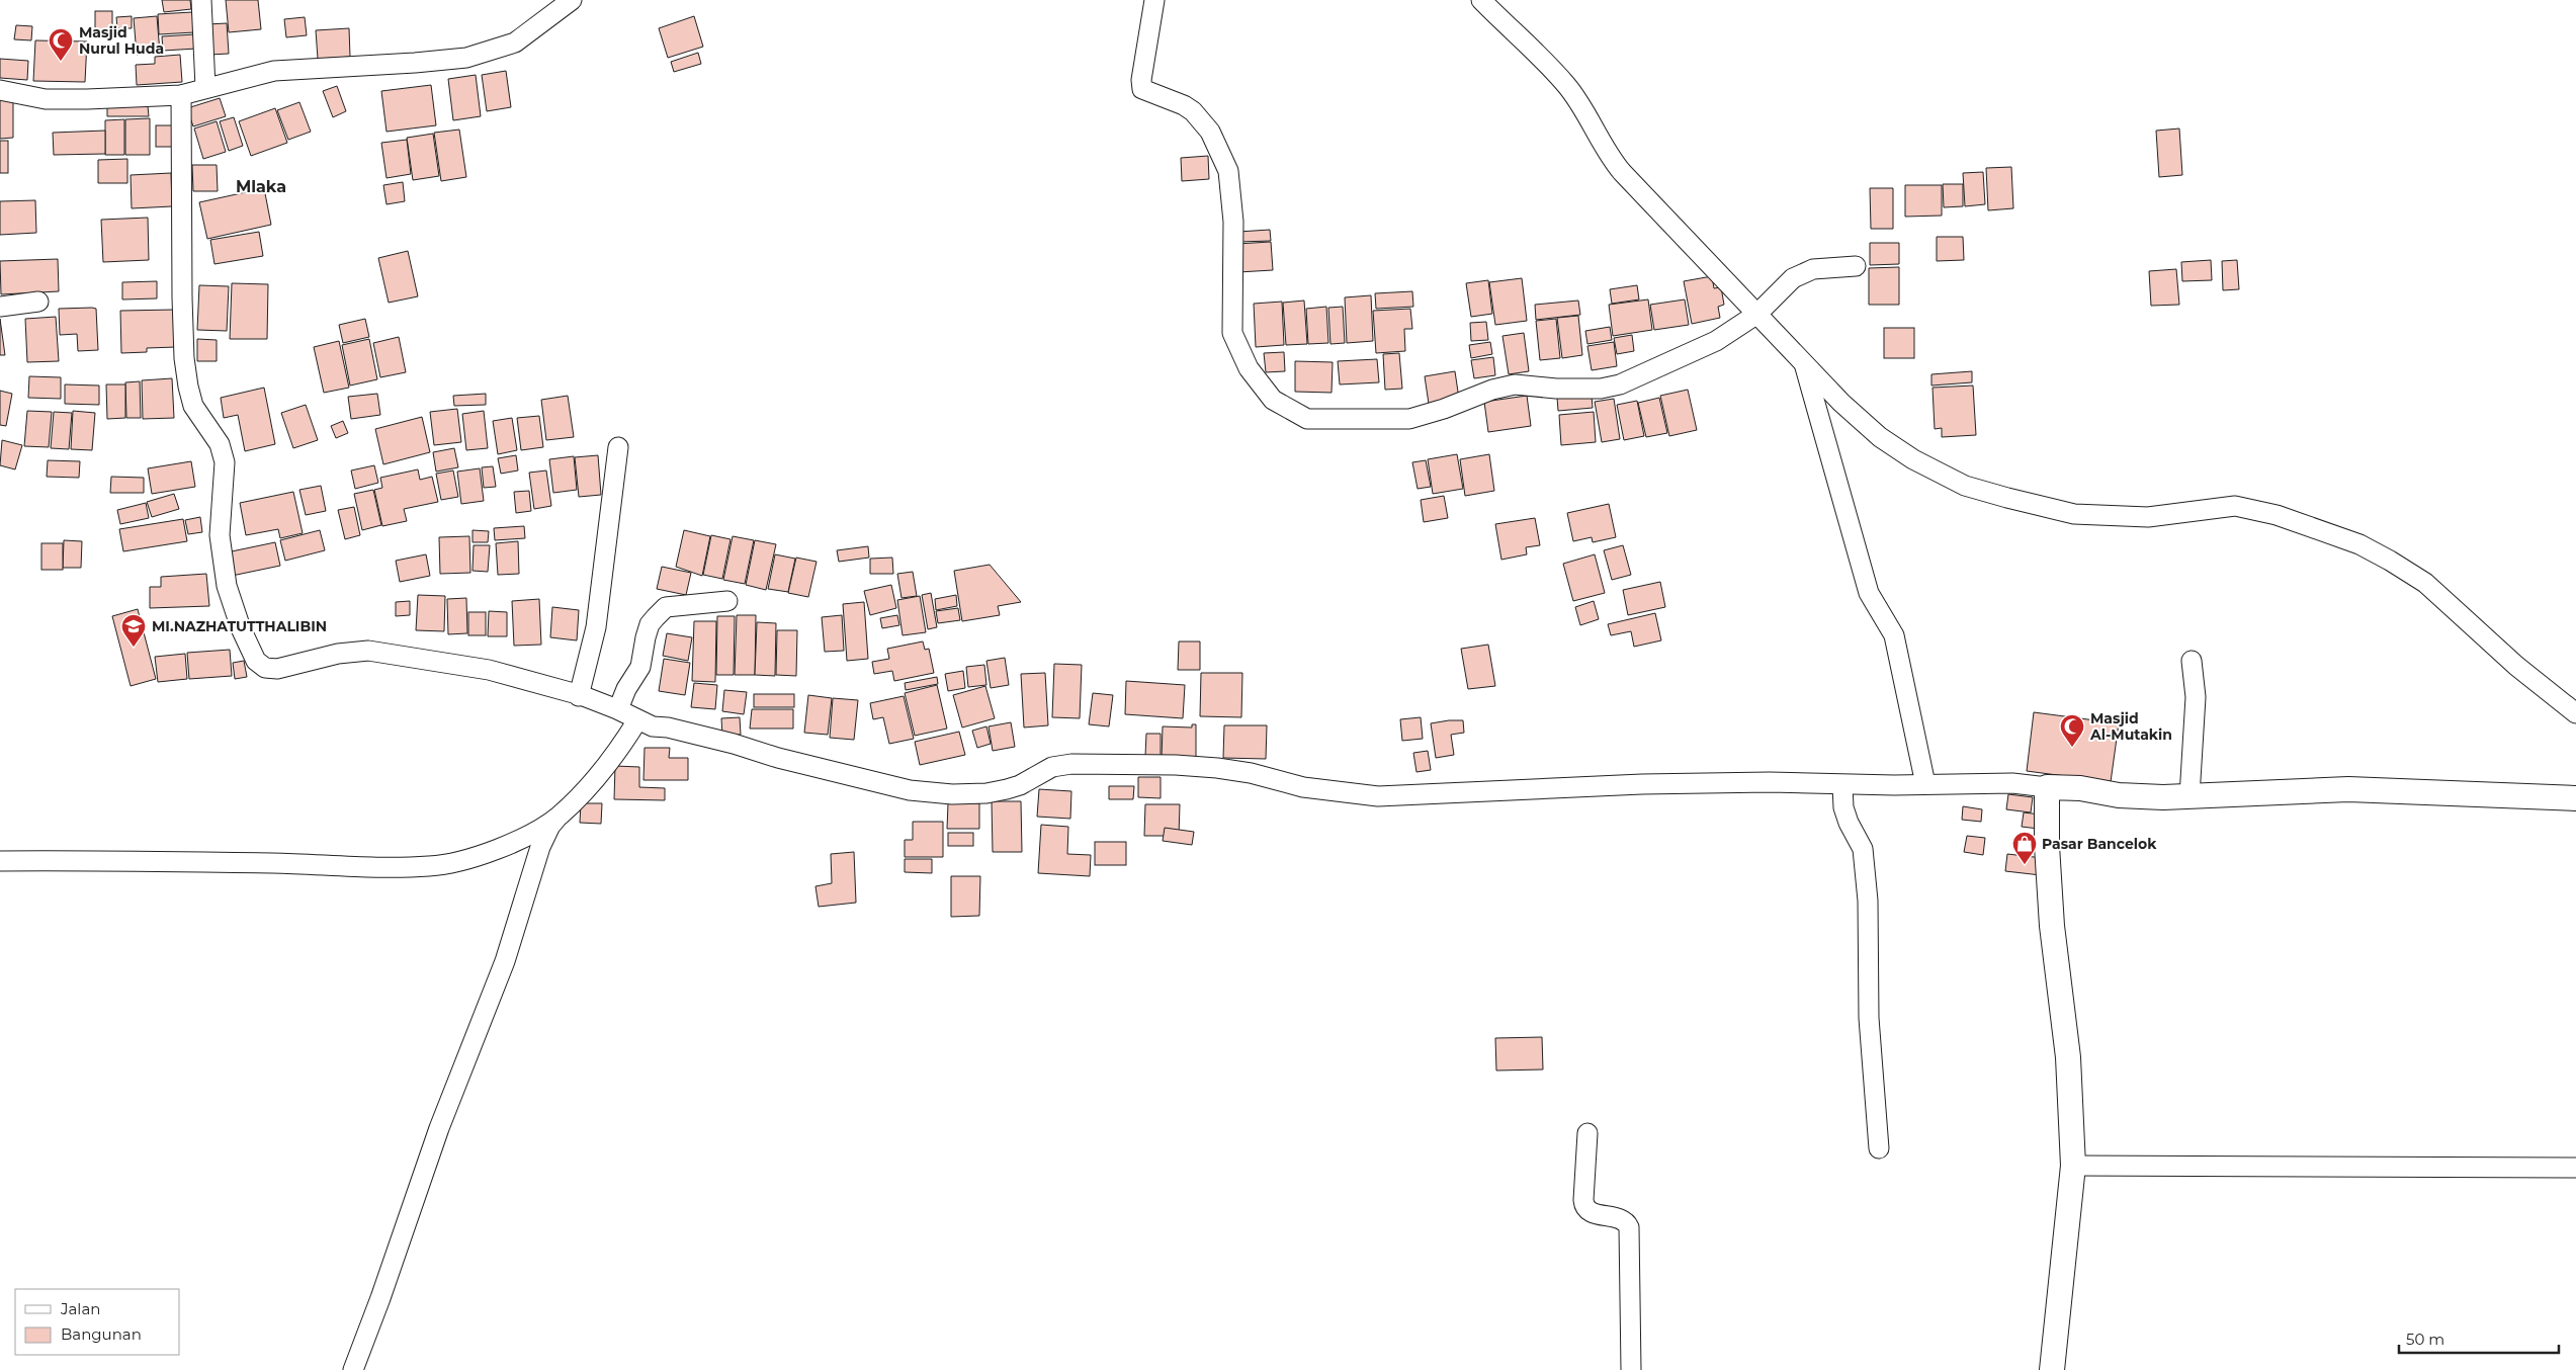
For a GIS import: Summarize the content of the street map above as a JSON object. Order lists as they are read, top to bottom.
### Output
{
  "districts": ["Mlaka"],
  "places": {
    "mosque": ["Masjid Nurul Huda", "Masjid Al-Mutakin"],
    "school or university": ["MI.NAZHATUTTHALIBIN"],
    "shop": ["Pasar Bancelok"]
  },
  "legend": ["Jalan", "Bangunan"],
  "scale_bar": "50 m"
}
